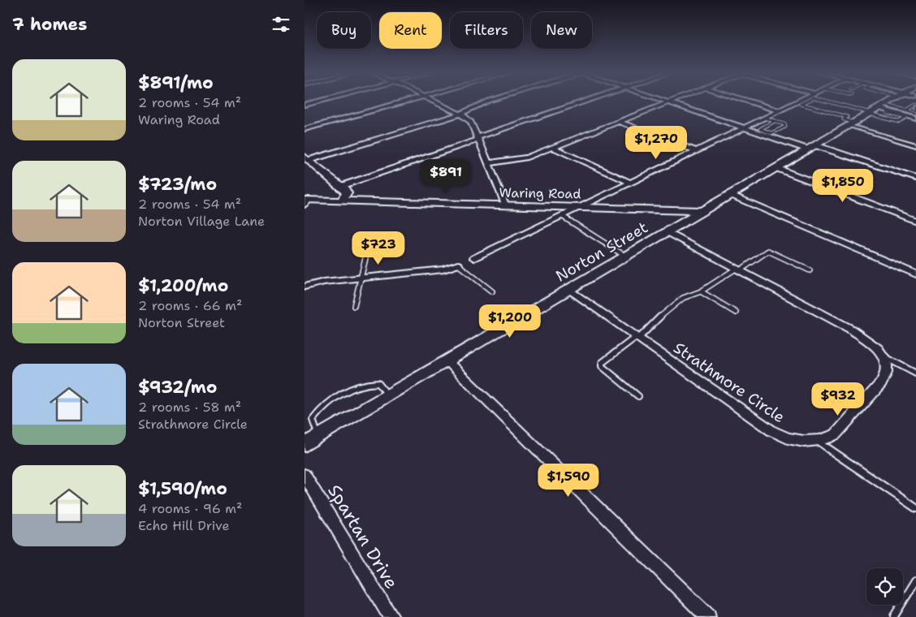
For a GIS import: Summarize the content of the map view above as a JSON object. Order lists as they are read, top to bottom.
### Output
{
  "streets": {
    "main road": ["Waring Road", "Norton Street"],
    "street": ["Strathmore Circle", "Spartan Drive"]
  },
  "crossings": [
    ["Waring Road", "Norton Street"],
    ["Norton Street", "Strathmore Circle"]
  ],
  "page": {
    "heading": "7 homes",
    "chip": [
      "Buy",
      "Rent",
      "Filters",
      "New"
    ],
    "list": [
      {
        "name": "$891/mo",
        "note": "2 rooms · 54 m² · Waring Road"
      },
      {
        "name": "$723/mo",
        "note": "2 rooms · 54 m² · Norton Village Lane"
      },
      {
        "name": "$1,200/mo",
        "note": "2 rooms · 66 m² · Norton Street"
      },
      {
        "name": "$932/mo",
        "note": "2 rooms · 58 m² · Strathmore Circle"
      },
      {
        "name": "$1,590/mo",
        "note": "4 rooms · 96 m² · Echo Hill Drive"
      }
    ],
    "price": [
      "$1,270",
      "$891",
      "$1,850",
      "$723",
      "$1,200",
      "$932",
      "$1,590"
    ]
  }
}
